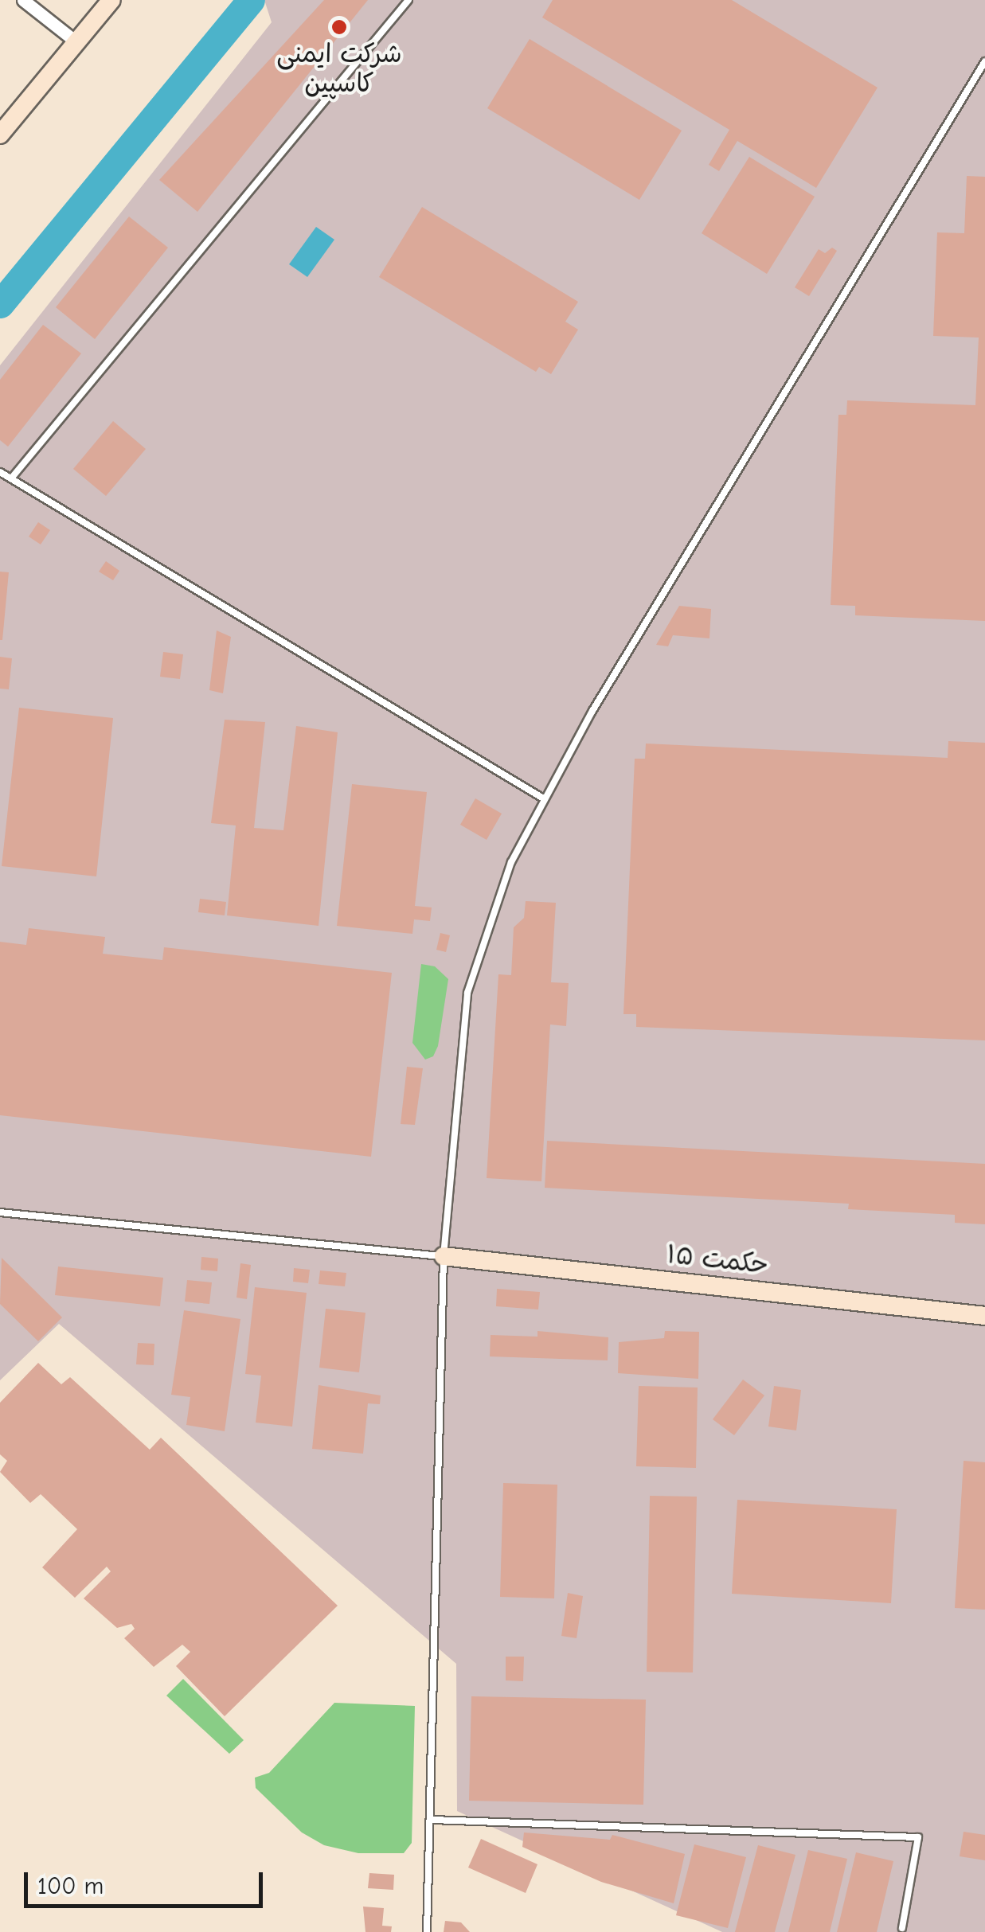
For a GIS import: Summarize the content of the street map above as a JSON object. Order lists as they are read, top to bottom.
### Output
{
  "streets": {
    "street": ["حکمت ۱۵"]
  },
  "places": ["شرکت ایمنی کاسپین"],
  "scale_bar": "100 m"
}
